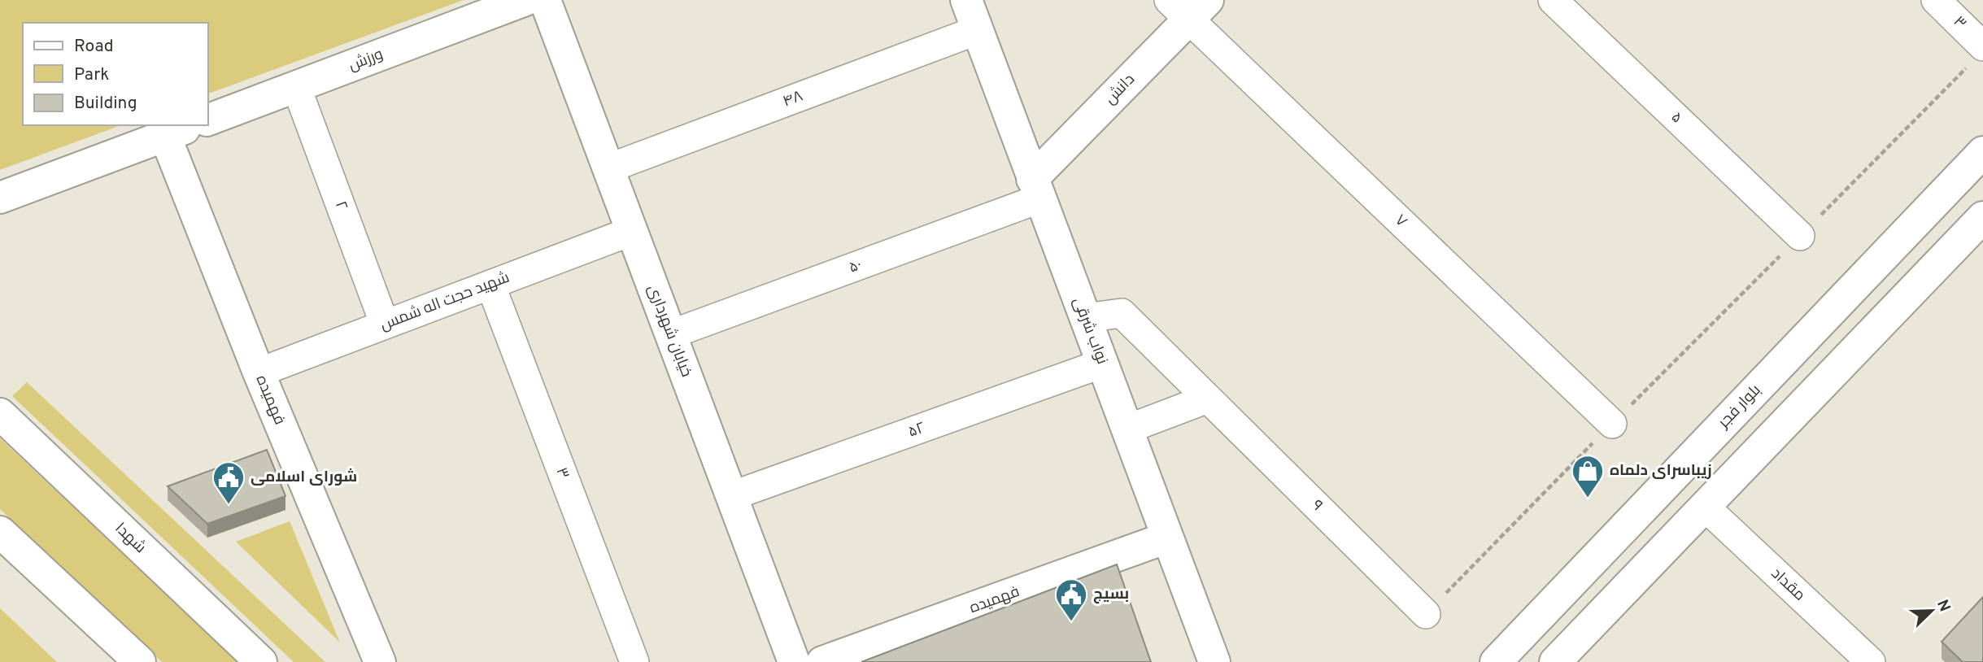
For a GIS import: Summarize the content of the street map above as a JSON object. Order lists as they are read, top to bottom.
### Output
{
  "streets": {
    "main road": [
      "ورزش",
      "دانش",
      "خیابان شهرداری",
      "نواب شرقی",
      "فهمیده",
      "بلوار فجر",
      "شهدا"
    ],
    "street": [
      "۳",
      "۴۸",
      "۵",
      "۲",
      "۷",
      "۵۰",
      "شهید حجت اله شمس",
      "۵۲",
      "۹",
      "مقداد"
    ]
  },
  "crossings": [
    ["۳", "شهید حجت اله شمس"],
    ["ورزش", "۲"],
    ["دانش", "۷"],
    ["دانش", "۵۰"],
    ["دانش", "نواب شرقی"],
    ["۴۸", "خیابان شهرداری"],
    ["۴۸", "نواب شرقی"],
    ["۲", "شهید حجت اله شمس"],
    ["۵۰", "خیابان شهرداری"],
    ["۵۰", "نواب شرقی"],
    ["شهید حجت اله شمس", "خیابان شهرداری"],
    ["شهید حجت اله شمس", "فهمیده"],
    ["خیابان شهرداری", "۵۲"],
    ["نواب شرقی", "فهمیده"],
    ["نواب شرقی", "۵۲"],
    ["نواب شرقی", "۹"]
  ],
  "places": {
    "shop": ["زیباسرای دلماه"],
    "public building": ["شورای اسلامی", "بسیج"]
  },
  "legend": ["Road", "Park", "Building"],
  "north": "top right"
}
